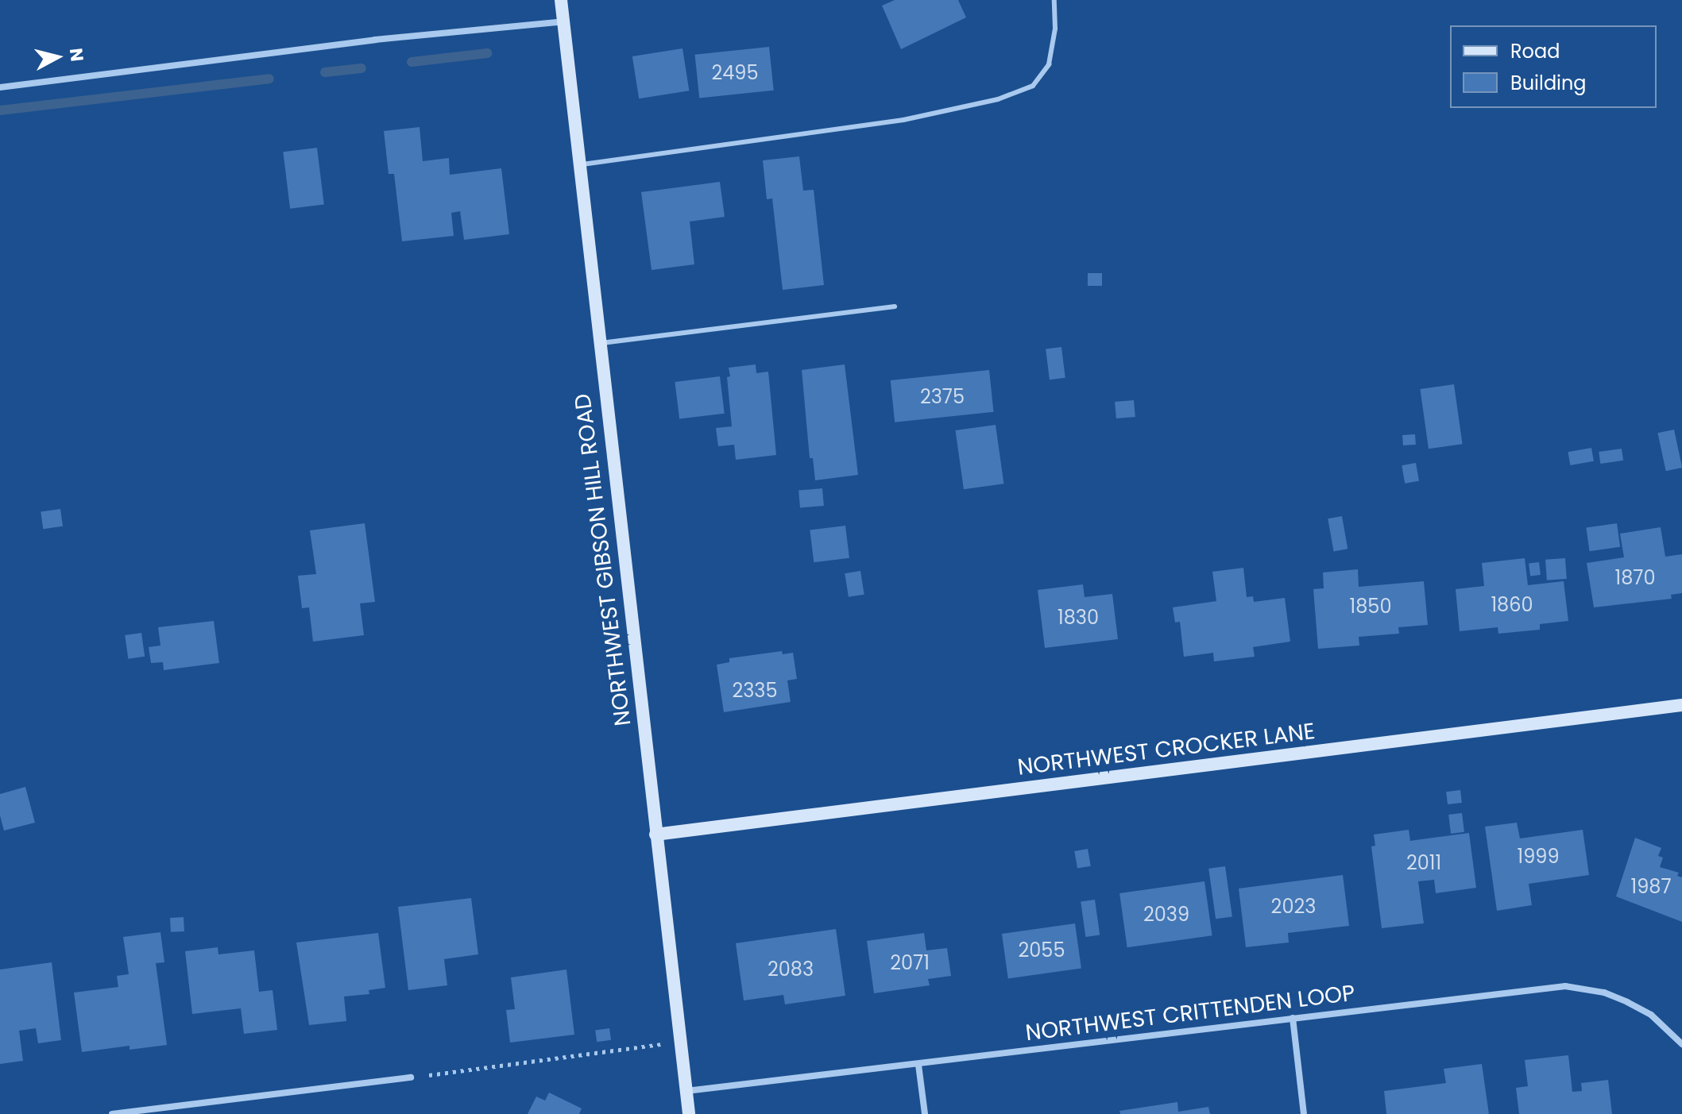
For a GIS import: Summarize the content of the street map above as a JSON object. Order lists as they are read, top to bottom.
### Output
{
  "streets": {
    "main road": ["NORTHWEST GIBSON HILL ROAD", "NORTHWEST CROCKER LANE"],
    "street": ["NORTHWEST CRITTENDEN LOOP"]
  },
  "crossings": [
    ["NORTHWEST GIBSON HILL ROAD", "NORTHWEST CROCKER LANE"],
    ["NORTHWEST GIBSON HILL ROAD", "NORTHWEST CRITTENDEN LOOP"]
  ],
  "house_numbers": [
    "2495",
    "2375",
    "1870",
    "1860",
    "1850",
    "1830",
    "2335",
    "1999",
    "2011",
    "1987",
    "2023",
    "2039",
    "2055",
    "2071",
    "2083"
  ],
  "legend": ["Road", "Building"],
  "north": "right"
}
